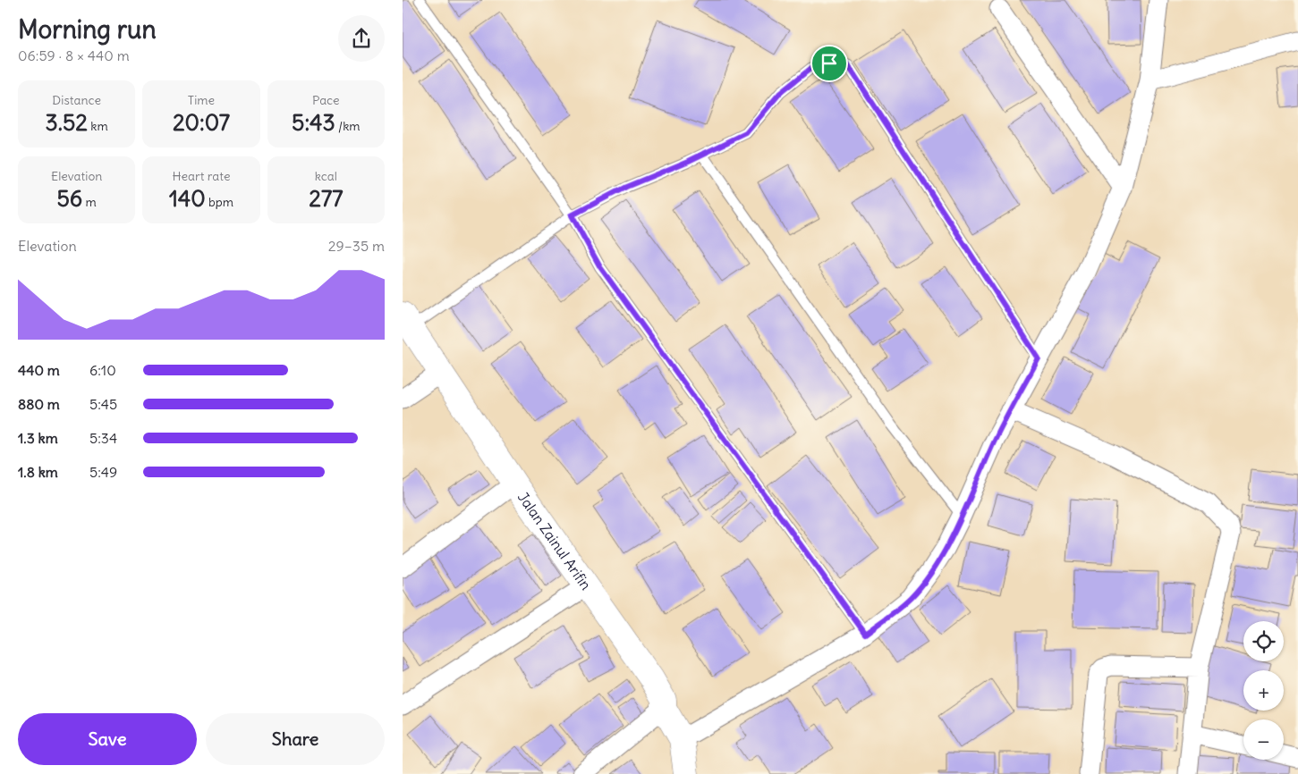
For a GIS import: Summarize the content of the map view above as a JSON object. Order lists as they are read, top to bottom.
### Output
{
  "streets": {
    "street": ["Jalan Zainul Arifin"]
  },
  "page": {
    "heading": ["Morning run", "06:59 · 8 × 440 m"],
    "stats": [
      ["Distance", "3.52 km"],
      ["Time", "20:07"],
      ["Pace", "5:43 /km"],
      ["Elevation", "56 m"],
      ["Heart rate", "140 bpm"],
      ["kcal", "277"]
    ],
    "chart": ["Elevation", "29–35 m"],
    "list": [
      {
        "name": "440 m",
        "note": "6:10"
      },
      {
        "name": "880 m",
        "note": "5:45"
      },
      {
        "name": "1.3 km",
        "note": "5:34"
      },
      {
        "name": "1.8 km",
        "note": "5:49"
      }
    ],
    "map_buttons": ["+", "−"],
    "buttons": ["Save", "Share"]
  }
}
